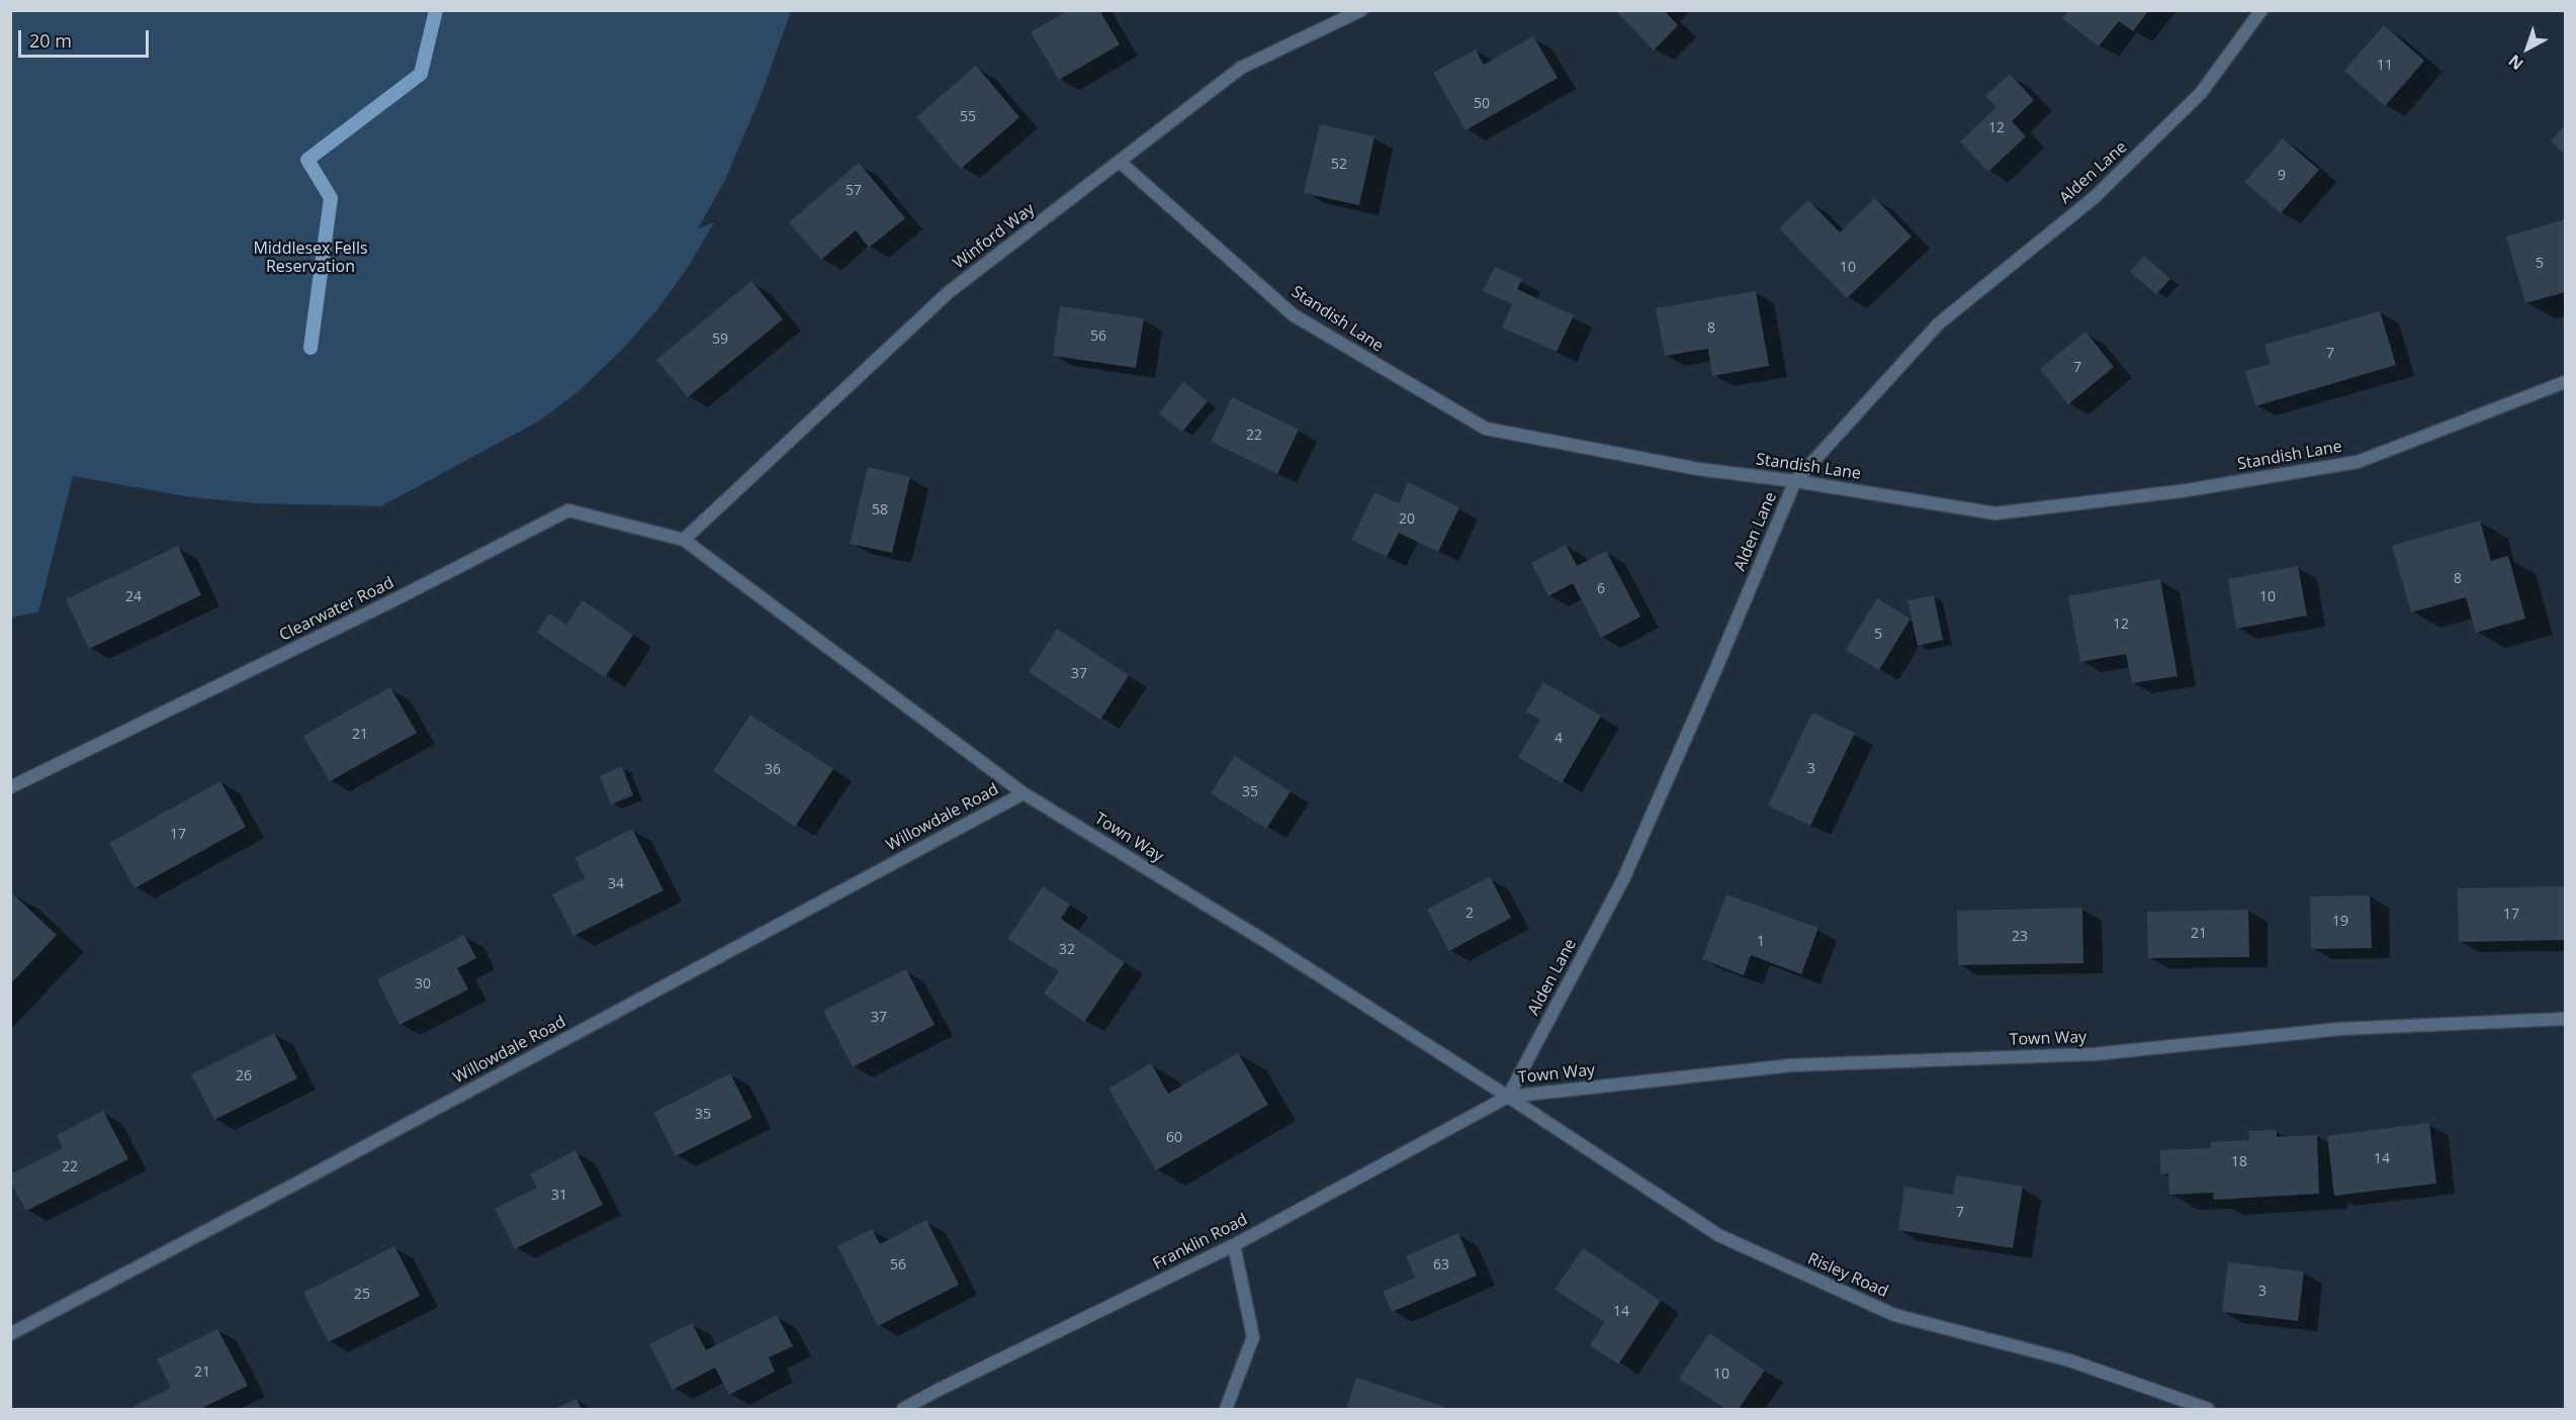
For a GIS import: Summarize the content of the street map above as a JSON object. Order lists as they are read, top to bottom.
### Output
{
  "streets": {
    "street": [
      "Alden Lane",
      "Winford Way",
      "Standish Lane",
      "Clearwater Road",
      "Willowdale Road",
      "Town Way",
      "Franklin Road",
      "Risley Road"
    ]
  },
  "crossings": [
    ["Alden Lane", "Standish Lane"],
    ["Alden Lane", "Town Way"],
    ["Alden Lane", "Franklin Road"],
    ["Alden Lane", "Risley Road"],
    ["Winford Way", "Standish Lane"],
    ["Winford Way", "Clearwater Road"],
    ["Winford Way", "Town Way"],
    ["Clearwater Road", "Town Way"],
    ["Willowdale Road", "Town Way"],
    ["Town Way", "Franklin Road"],
    ["Town Way", "Risley Road"],
    ["Franklin Road", "Risley Road"]
  ],
  "parks": ["Middlesex Fells Reservation"],
  "house_numbers": [
    "11",
    "50",
    "55",
    "12",
    "52",
    "9",
    "57",
    "5",
    "10",
    "8",
    "56",
    "59",
    "7",
    "7",
    "22",
    "58",
    "20",
    "8",
    "6",
    "24",
    "10",
    "12",
    "5",
    "37",
    "21",
    "4",
    "3",
    "36",
    "35",
    "17",
    "34",
    "2",
    "17",
    "19",
    "21",
    "23",
    "1",
    "32",
    "30",
    "37",
    "26",
    "35",
    "60",
    "14",
    "18",
    "22",
    "31",
    "7",
    "56",
    "63",
    "3",
    "25",
    "14",
    "21",
    "10"
  ],
  "scale_bar": "20 m",
  "north": "bottom left"
}
